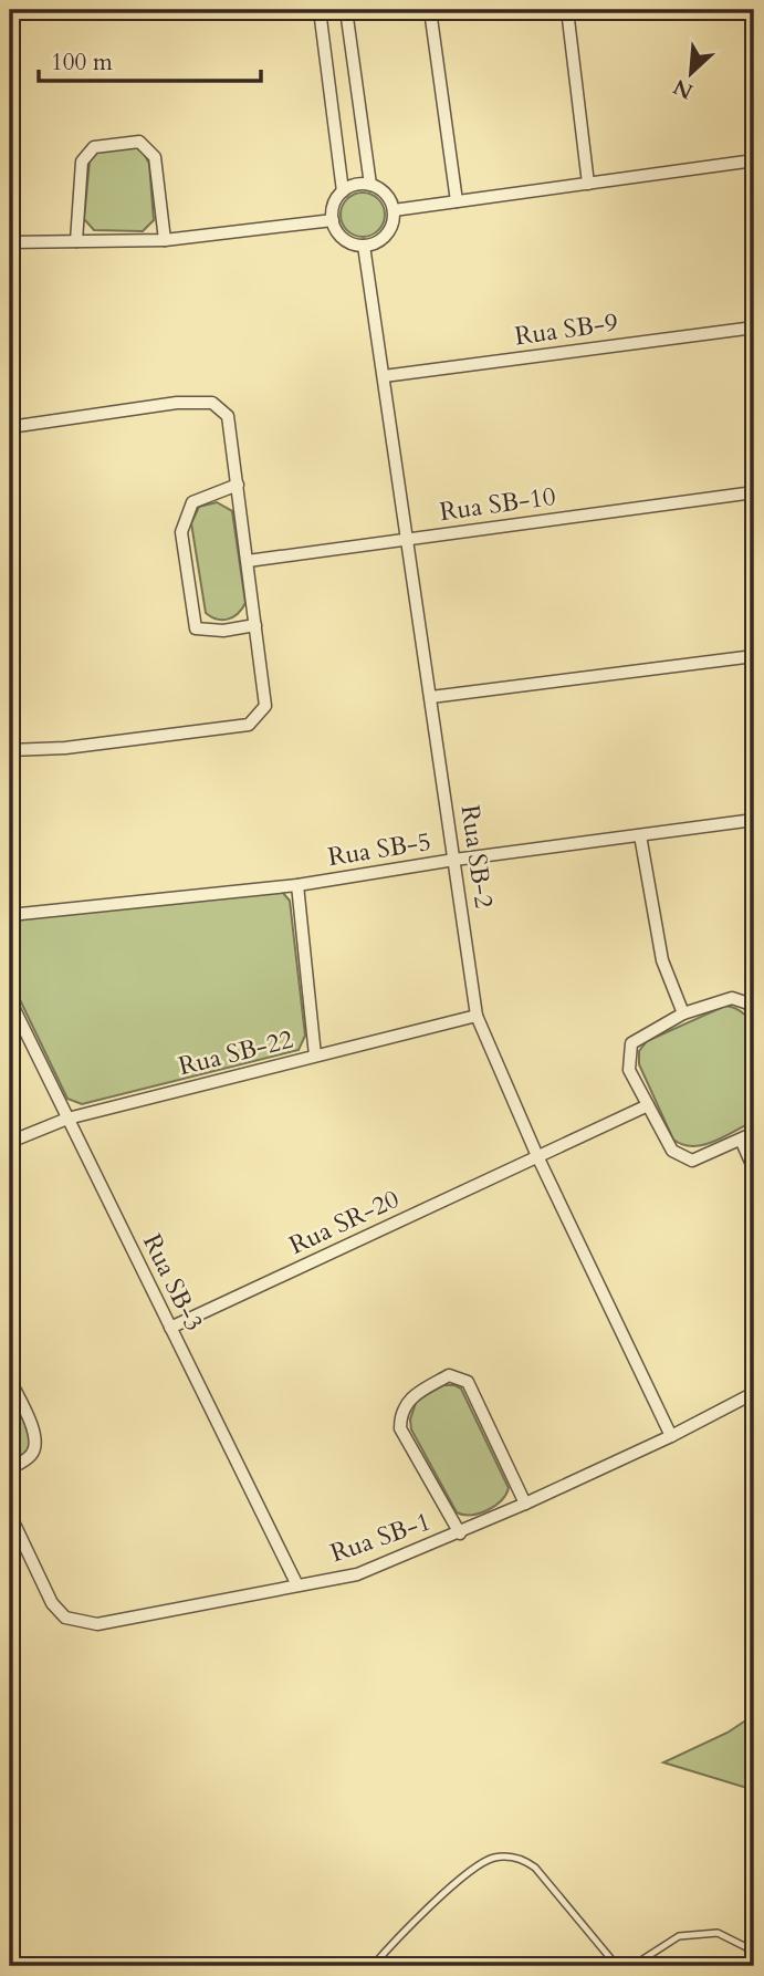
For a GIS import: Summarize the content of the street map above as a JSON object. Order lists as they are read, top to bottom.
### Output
{
  "streets": {
    "street": [
      "Rua SB-9",
      "Rua SB-10",
      "Rua SB-5",
      "Rua SB-2",
      "Rua SB-22",
      "Rua SR-20",
      "Rua SB-3",
      "Rua SB-1"
    ]
  },
  "crossings": [
    ["Rua SB-9", "Rua SB-2"],
    ["Rua SB-10", "Rua SB-2"],
    ["Rua SB-5", "Rua SB-2"],
    ["Rua SB-2", "Rua SB-22"],
    ["Rua SB-2", "Rua SR-20"],
    ["Rua SB-2", "Rua SB-1"],
    ["Rua SB-22", "Rua SB-3"],
    ["Rua SR-20", "Rua SB-3"],
    ["Rua SB-3", "Rua SB-1"]
  ],
  "scale_bar": "100 m",
  "north": "bottom left"
}
